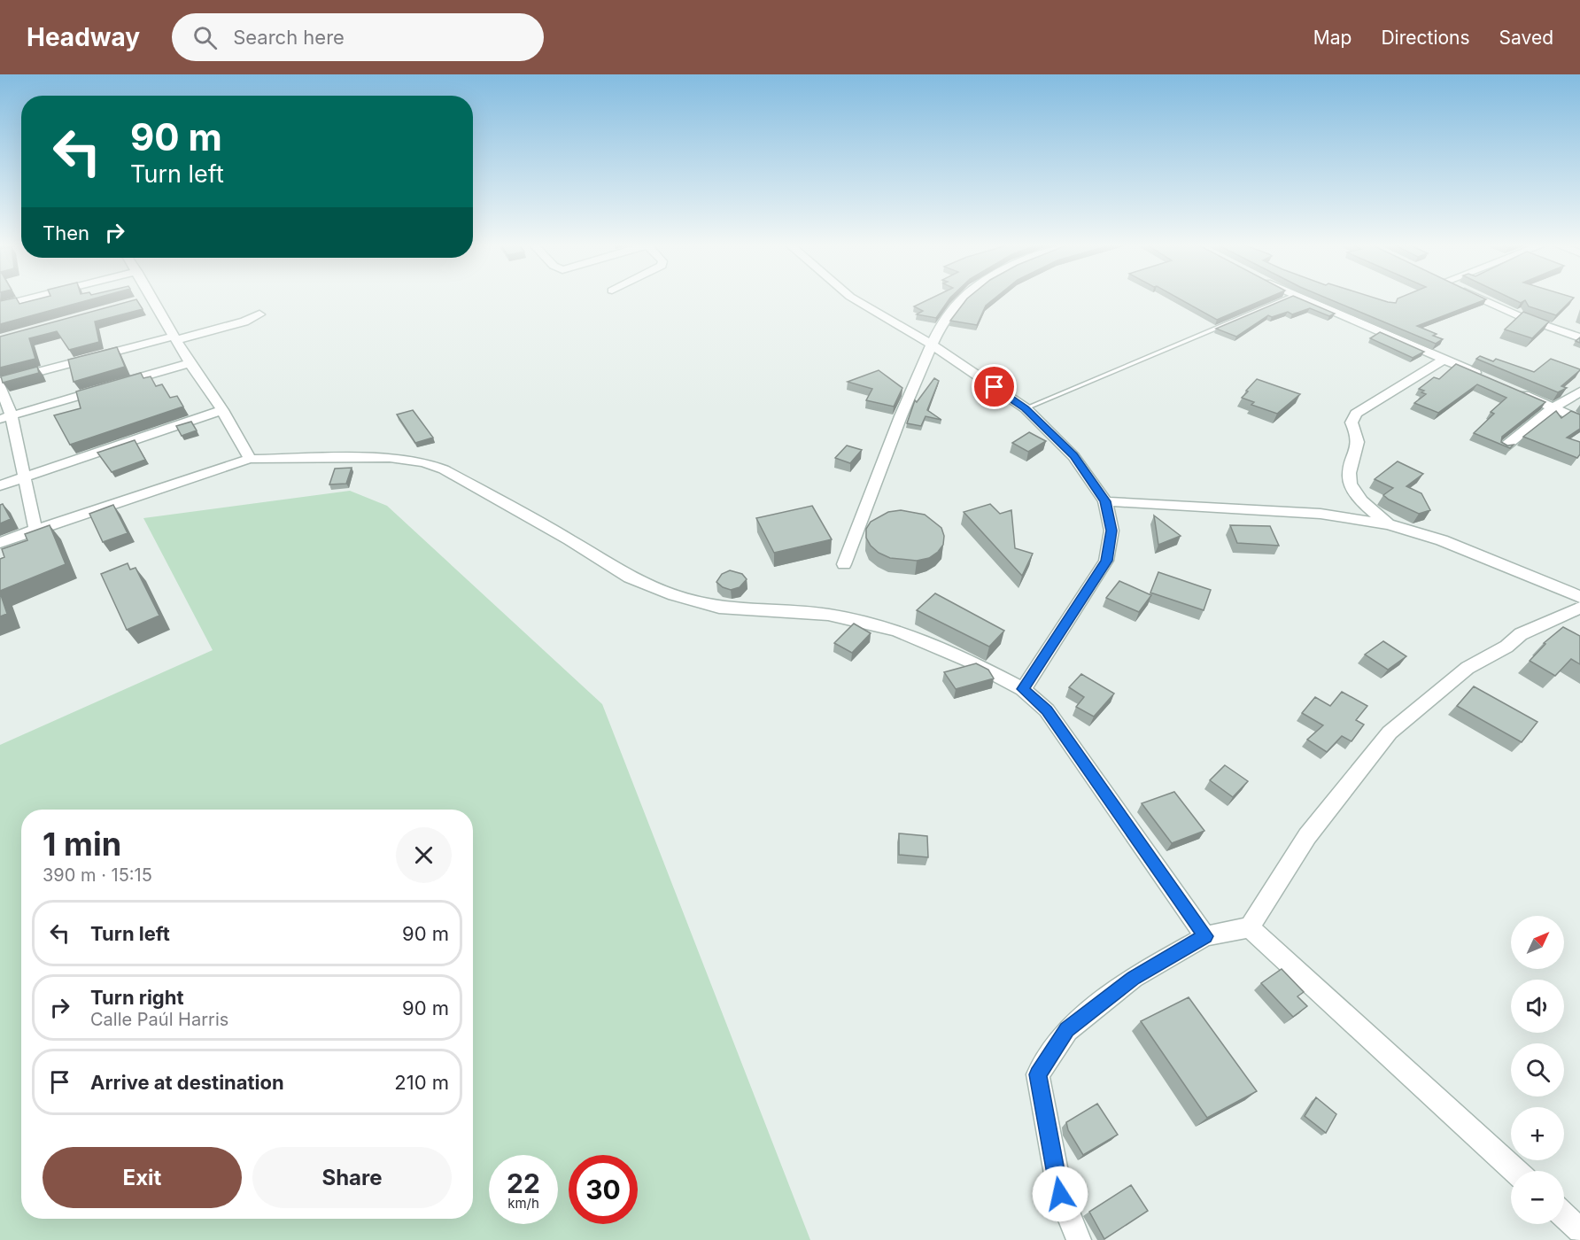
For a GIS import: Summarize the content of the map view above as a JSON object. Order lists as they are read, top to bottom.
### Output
{
  "north": "top right",
  "page": {
    "header": "Headway",
    "search": "Search here",
    "nav": ["Map", "Directions", "Saved"],
    "turn": ["90 m", "Turn left"],
    "then": "Then",
    "heading": ["1 min", "390 m · 15:15"],
    "list": [
      {
        "name": "Turn left",
        "value": "90 m"
      },
      {
        "name": "Turn right",
        "note": "Calle Paúl Harris",
        "value": "90 m"
      },
      {
        "name": "Arrive at destination",
        "value": "210 m"
      }
    ],
    "map_buttons": ["+", "−"],
    "buttons": ["Exit", "Share"],
    "speed": "22 km/h",
    "limit": "30"
  }
}
